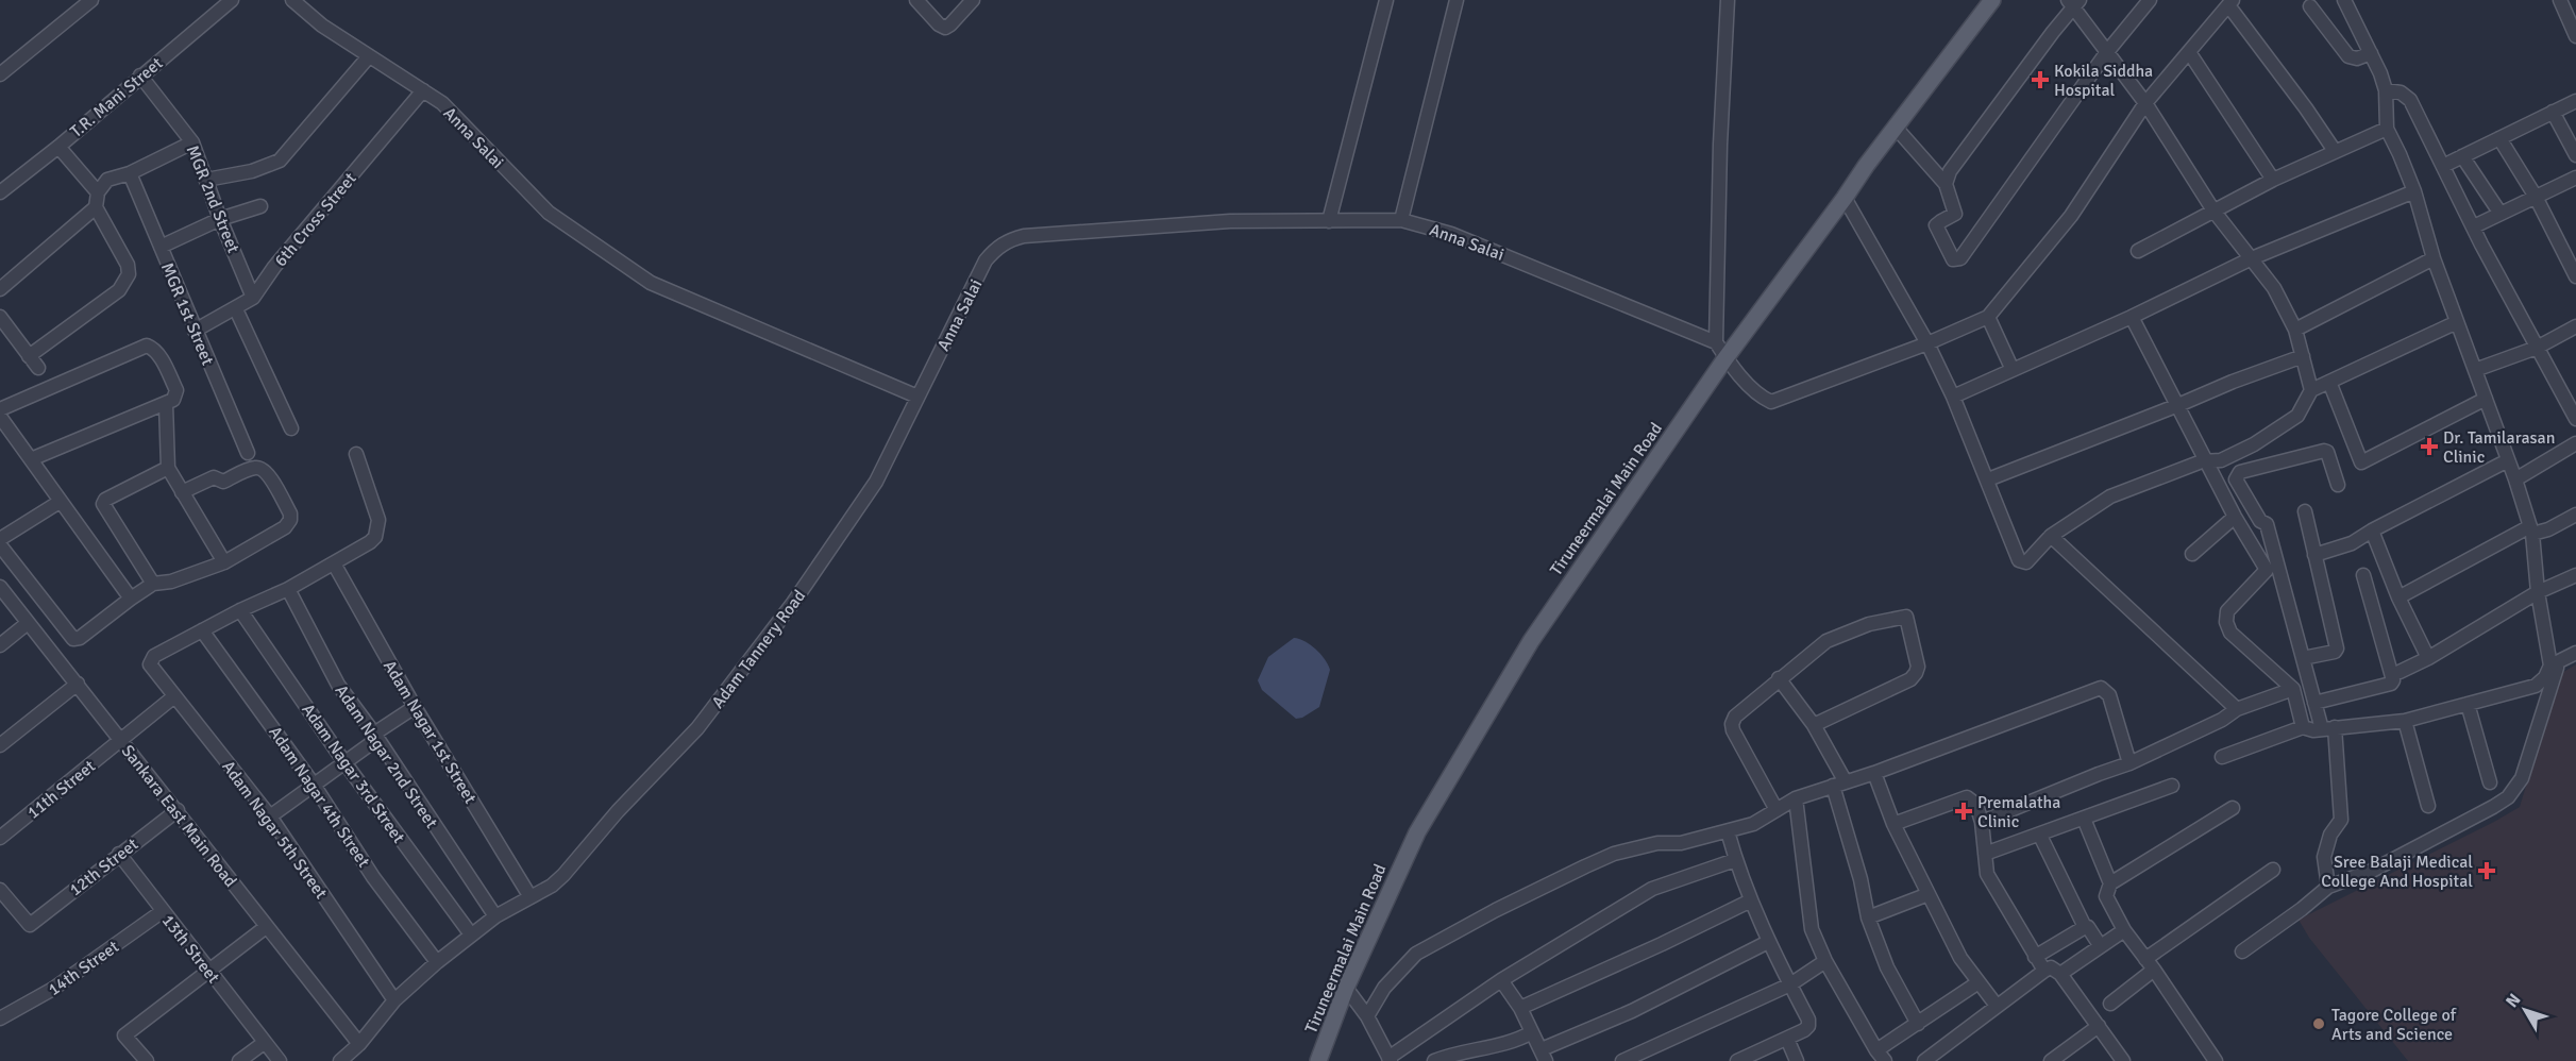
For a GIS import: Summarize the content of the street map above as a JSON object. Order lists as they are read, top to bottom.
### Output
{
  "streets": {
    "main road": ["Tiruneermalai Main Road"],
    "street": [
      "T.R. Mani Street",
      "Anna Salai",
      "MGR 2nd Street",
      "6th Cross Street",
      "MGR 1st Street",
      "Adam Tannery Road",
      "Adam Nagar 1st Street",
      "Adam Nagar 2nd Street",
      "Adam Nagar 3rd Street",
      "11th Street",
      "Adam Nagar 4th Street",
      "Sankara East Main Road",
      "Adam Nagar 5th Street",
      "12th Street",
      "13th Street",
      "14th Street"
    ]
  },
  "crossings": [
    ["T.R. Mani Street", "MGR 2nd Street"],
    ["Anna Salai", "6th Cross Street"],
    ["Anna Salai", "Adam Tannery Road"],
    ["MGR 2nd Street", "6th Cross Street"],
    ["6th Cross Street", "MGR 1st Street"],
    ["Adam Tannery Road", "Adam Nagar 1st Street"],
    ["Adam Tannery Road", "Adam Nagar 2nd Street"],
    ["Adam Tannery Road", "Adam Nagar 3rd Street"],
    ["Adam Tannery Road", "Adam Nagar 4th Street"],
    ["Adam Tannery Road", "Sankara East Main Road"],
    ["Adam Tannery Road", "Adam Nagar 5th Street"],
    ["11th Street", "Sankara East Main Road"],
    ["11th Street", "Adam Nagar 5th Street"],
    ["Adam Nagar 4th Street", "Adam Nagar 5th Street"],
    ["Sankara East Main Road", "12th Street"],
    ["12th Street", "13th Street"],
    ["13th Street", "14th Street"]
  ],
  "places": {
    "health": [
      "Kokila Siddha Hospital",
      "Dr. Tamilarasan Clinic",
      "Premalatha Clinic",
      "Sree Balaji Medical College And Hospital"
    ],
    "other": ["Tagore College of Arts and Science"]
  },
  "north": "top left"
}
